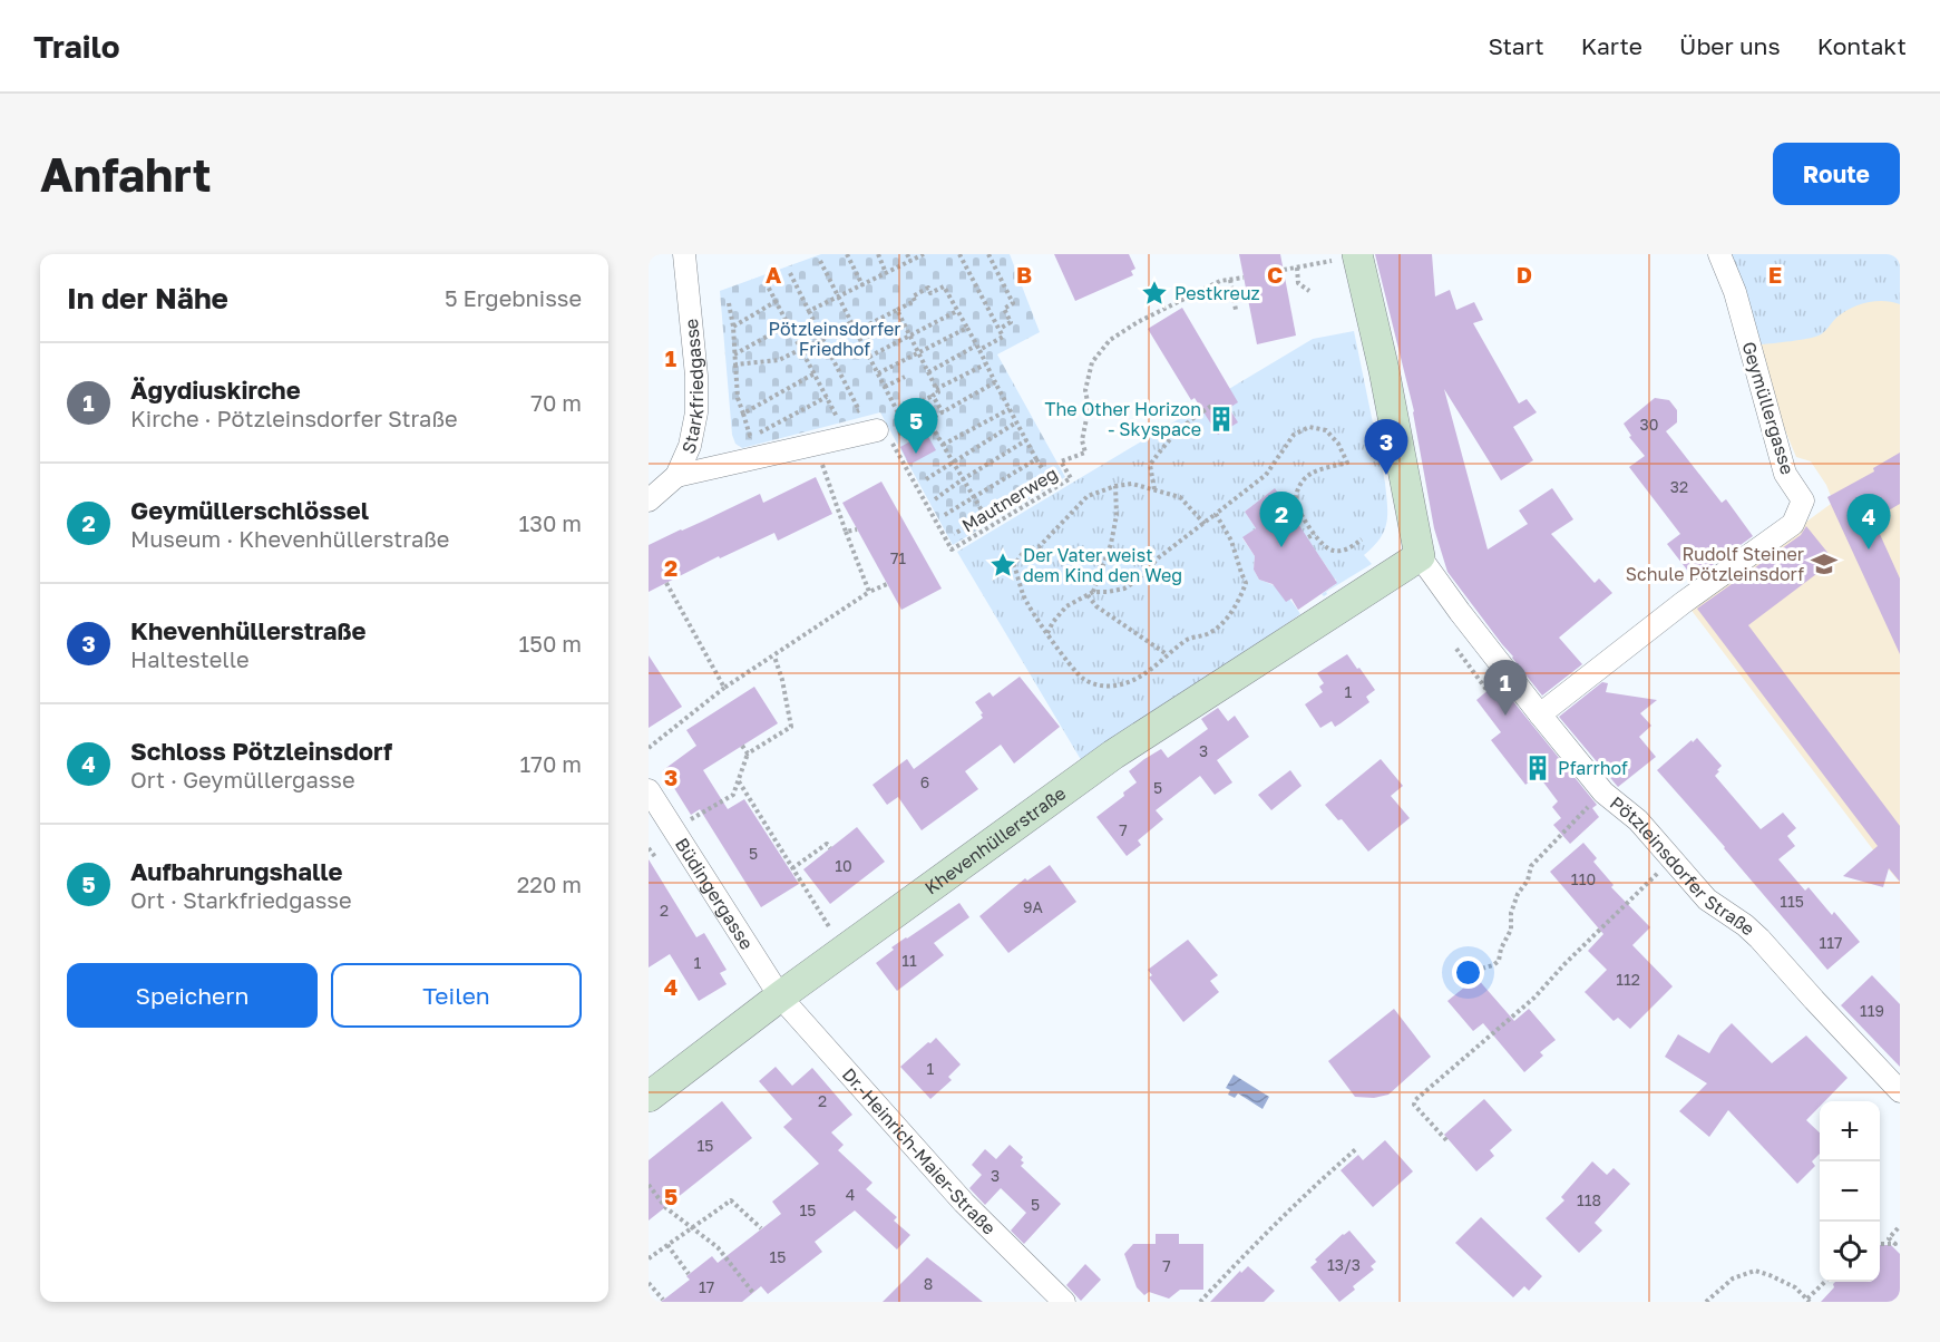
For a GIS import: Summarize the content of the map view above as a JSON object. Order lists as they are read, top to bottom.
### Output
{
  "streets": {
    "street": [
      "Starkfriedgasse",
      "Geymüllergasse",
      "Khevenhüllerstraße",
      "Pötzleinsdorfer Straße",
      "Büdingergasse",
      "Dr.-Heinrich-Maier-Straße"
    ],
    "path": ["Mautnerweg"]
  },
  "crossings": [
    ["Starkfriedgasse", "Mautnerweg"],
    ["Geymüllergasse", "Pötzleinsdorfer Straße"],
    ["Khevenhüllerstraße", "Pötzleinsdorfer Straße"],
    ["Khevenhüllerstraße", "Büdingergasse"],
    ["Khevenhüllerstraße", "Dr.-Heinrich-Maier-Straße"],
    ["Büdingergasse", "Dr.-Heinrich-Maier-Straße"]
  ],
  "parks": ["Pötzleinsdorfer Friedhof"],
  "places": {
    "place": ["Pestkreuz", "Der Vater weist dem Kind den Weg"],
    "building": ["The Other Horizon - Skyspace", "Pfarrhof"],
    "school or university": ["Rudolf Steiner Schule Pötzleinsdorf"]
  },
  "house_numbers": [
    "30",
    "32",
    "71",
    "1",
    "3",
    "6",
    "5",
    "7",
    "5",
    "10",
    "110",
    "115",
    "9A",
    "2",
    "117",
    "11",
    "1",
    "112",
    "119",
    "1",
    "2",
    "15",
    "3",
    "4",
    "118",
    "5",
    "15",
    "15",
    "13/3",
    "7",
    "8",
    "17"
  ],
  "page": {
    "header": "Trailo",
    "nav": [
      "Start",
      "Karte",
      "Über uns",
      "Kontakt"
    ],
    "buttons": [
      "Route",
      ["Speichern", "Teilen"]
    ],
    "title": "Anfahrt",
    "heading": ["In der Nähe", "5 Ergebnisse"],
    "list": [
      {
        "mark": "1",
        "name": "Ägydiuskirche",
        "note": "Kirche · Pötzleinsdorfer Straße",
        "value": "70 m"
      },
      {
        "mark": "2",
        "name": "Geymüllerschlössel",
        "note": "Museum · Khevenhüllerstraße",
        "value": "130 m"
      },
      {
        "mark": "3",
        "name": "Khevenhüllerstraße",
        "note": "Haltestelle",
        "value": "150 m"
      },
      {
        "mark": "4",
        "name": "Schloss Pötzleinsdorf",
        "note": "Ort · Geymüllergasse",
        "value": "170 m"
      },
      {
        "mark": "5",
        "name": "Aufbahrungshalle",
        "note": "Ort · Starkfriedgasse",
        "value": "220 m"
      }
    ],
    "pins": [
      "5",
      "3",
      "2",
      "4",
      "1"
    ],
    "map_buttons": ["+", "−"]
  },
  "grid": {
    "columns": [
      "A",
      "B",
      "C",
      "D",
      "E"
    ],
    "rows": [
      "1",
      "2",
      "3",
      "4",
      "5"
    ]
  }
}
